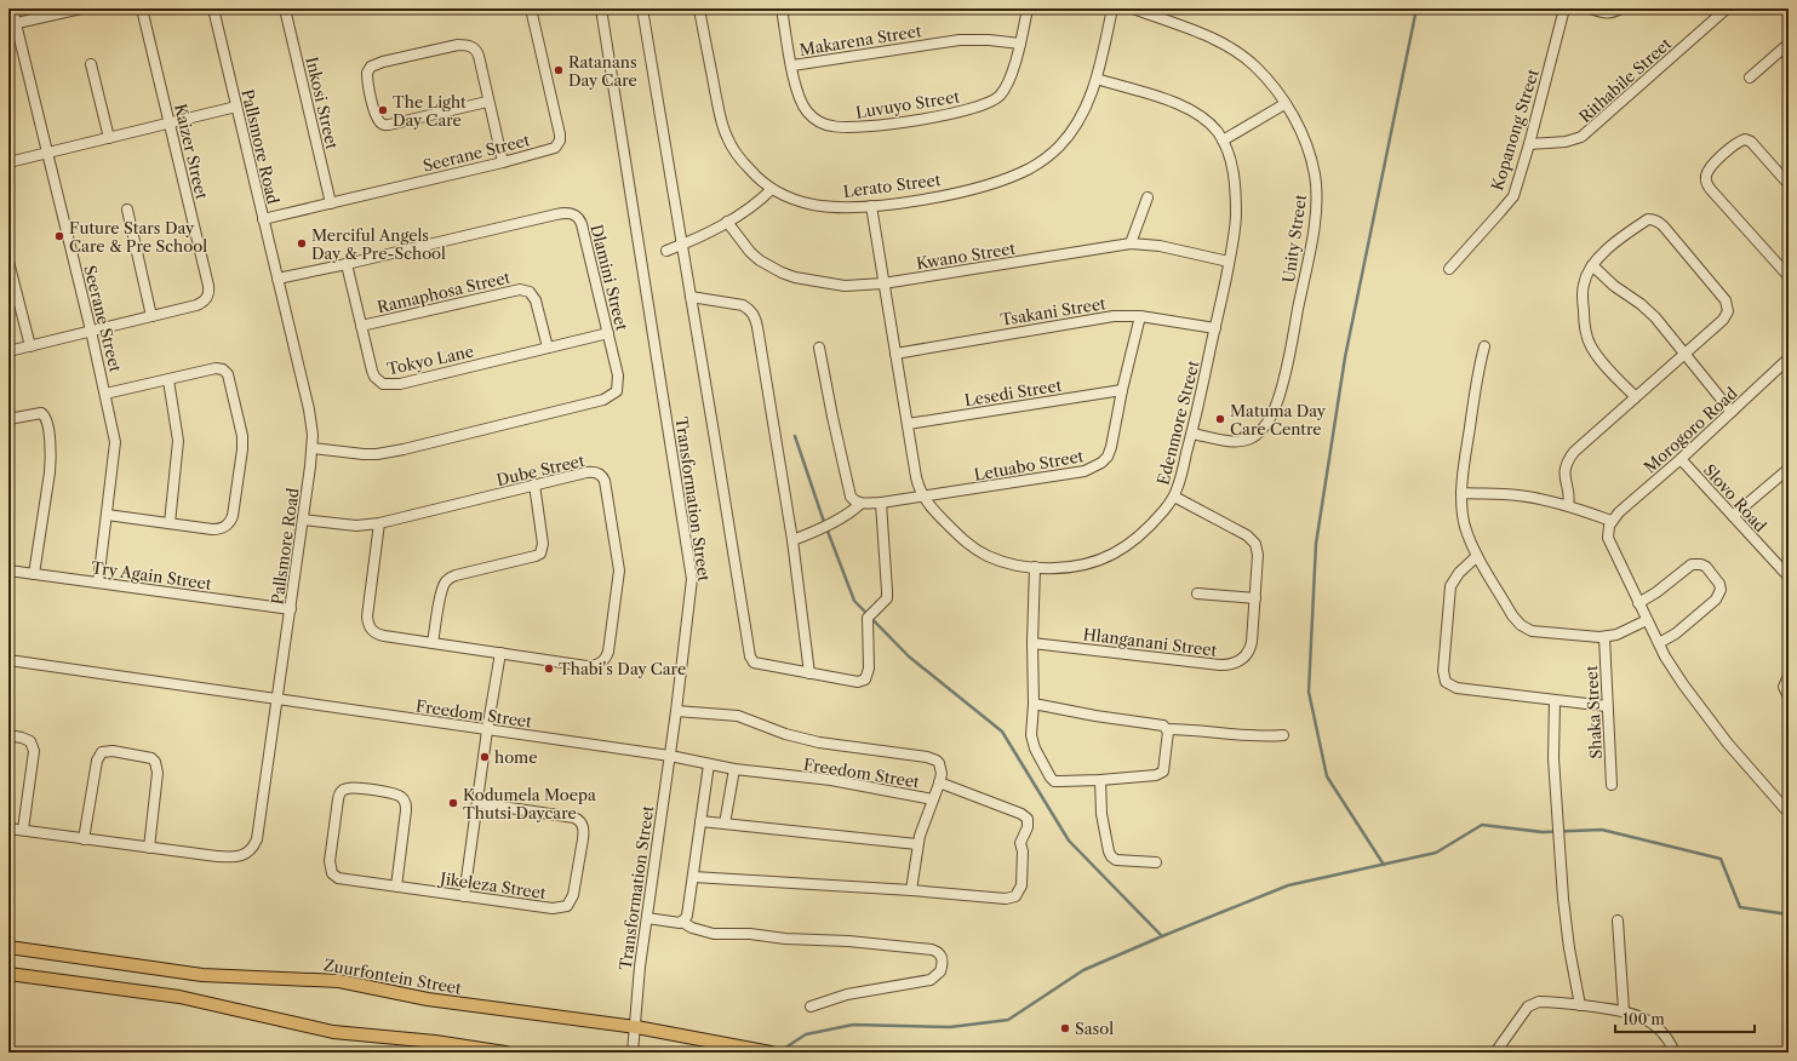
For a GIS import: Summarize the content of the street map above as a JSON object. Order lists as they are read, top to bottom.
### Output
{
  "streets": {
    "main road": ["Zuurfontein Street"],
    "street": [
      "Makarena Street",
      "Rithabile Street",
      "Inkosi Street",
      "Luvuyo Street",
      "Kopanong Street",
      "Pallsmore Road",
      "Kaizer Street",
      "Seerane Street",
      "Lerato Street",
      "Unity Street",
      "Kwano Street",
      "Dlamini Street",
      "Ramaphosa Street",
      "Tsakani Street",
      "Tokyo Lane",
      "Lesedi Street",
      "Edenmore Street",
      "Morogoro Road",
      "Letuabo Street",
      "Dube Street",
      "Slovo Road",
      "Transformation Street",
      "Try Again Street",
      "Hlanganani Street",
      "Shaka Street",
      "Freedom Street",
      "Jikeleza Street"
    ]
  },
  "crossings": [
    ["Makarena Street", "Luvuyo Street"],
    ["Rithabile Street", "Kopanong Street"],
    ["Inkosi Street", "Seerane Street"],
    ["Pallsmore Road", "Seerane Street"],
    ["Pallsmore Road", "Dlamini Street"],
    ["Pallsmore Road", "Dube Street"],
    ["Pallsmore Road", "Try Again Street"],
    ["Pallsmore Road", "Freedom Street"],
    ["Kaizer Street", "Seerane Street"],
    ["Seerane Street", "Try Again Street"],
    ["Lerato Street", "Edenmore Street"],
    ["Unity Street", "Edenmore Street"],
    ["Kwano Street", "Edenmore Street"],
    ["Dlamini Street", "Tokyo Lane"],
    ["Ramaphosa Street", "Tokyo Lane"],
    ["Tsakani Street", "Edenmore Street"],
    ["Tsakani Street", "Letuabo Street"],
    ["Lesedi Street", "Edenmore Street"],
    ["Lesedi Street", "Letuabo Street"],
    ["Edenmore Street", "Letuabo Street"],
    ["Edenmore Street", "Hlanganani Street"],
    ["Morogoro Road", "Slovo Road"],
    ["Transformation Street", "Freedom Street"],
    ["Transformation Street", "Zuurfontein Street"]
  ],
  "places": [
    "Ratanans Day Care",
    "The Light Day Care",
    "Future Stars Day Care & Pre School",
    "Merciful Angels Day & Pre-School",
    "Matuma Day Care Centre",
    "Thabi's Day Care",
    "home",
    "Kodumela Moepa Thutsi Daycare",
    "Sasol"
  ],
  "scale_bar": "100 m"
}
